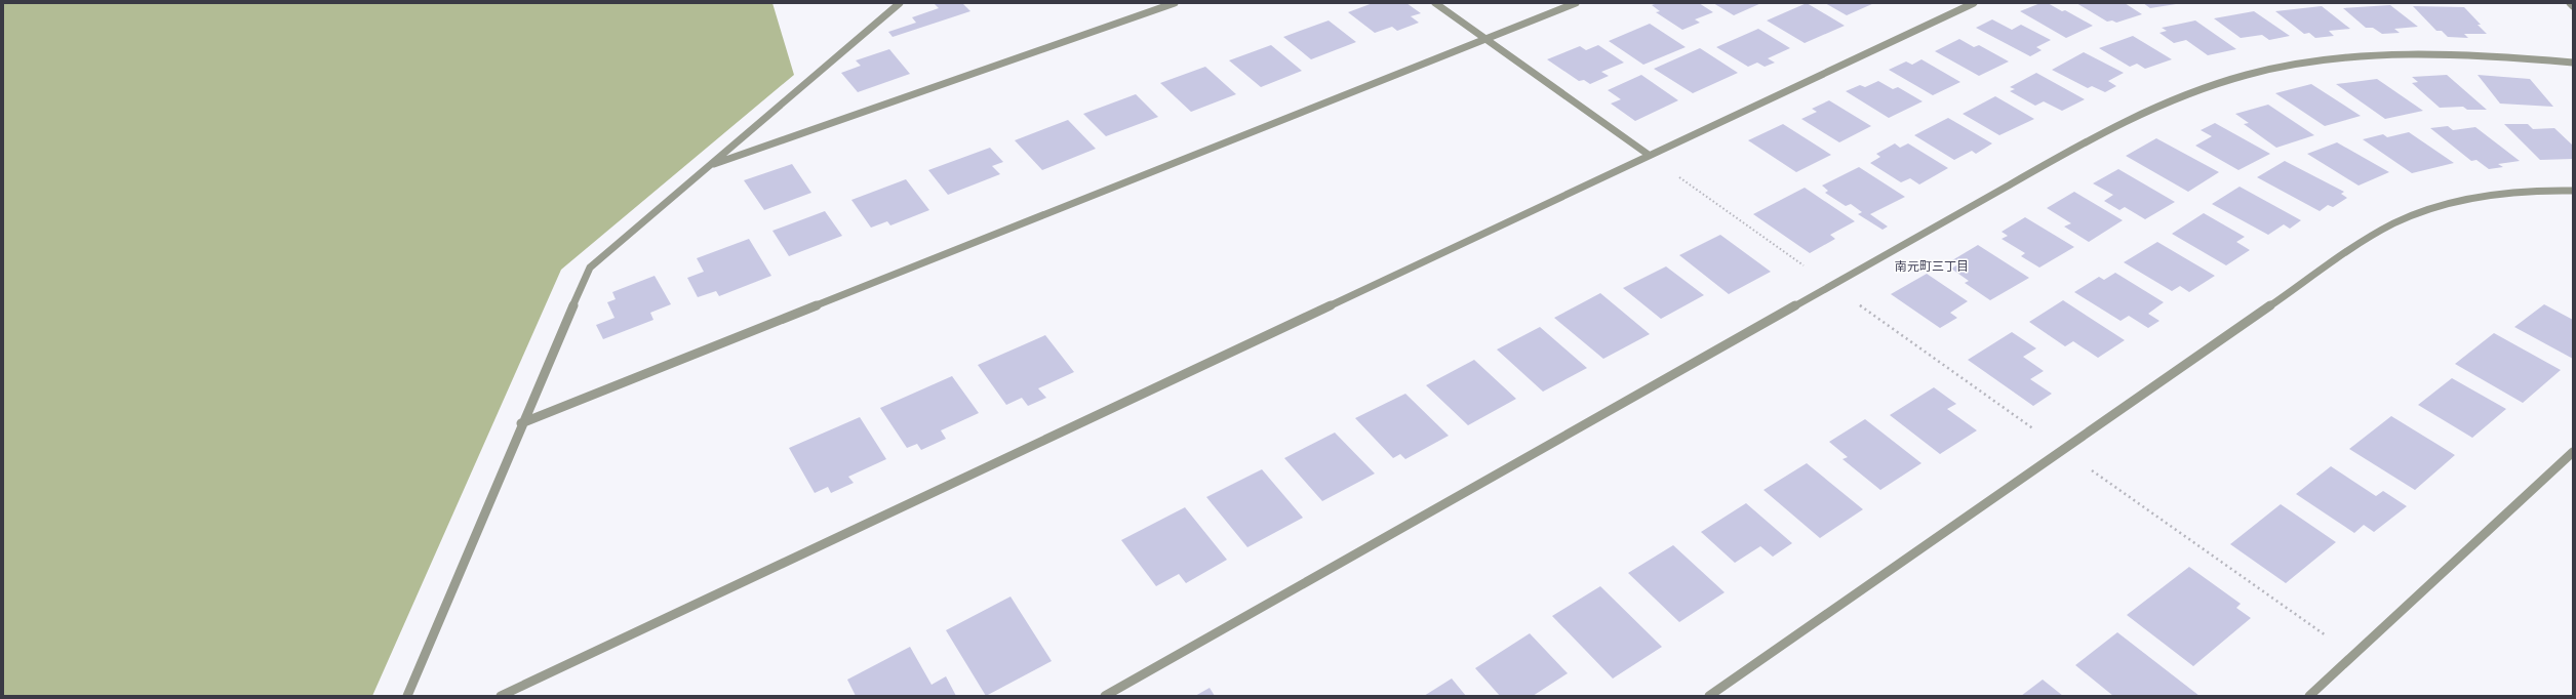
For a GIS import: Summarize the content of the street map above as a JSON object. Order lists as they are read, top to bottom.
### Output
{
  "districts": ["南元町三丁目"]
}
